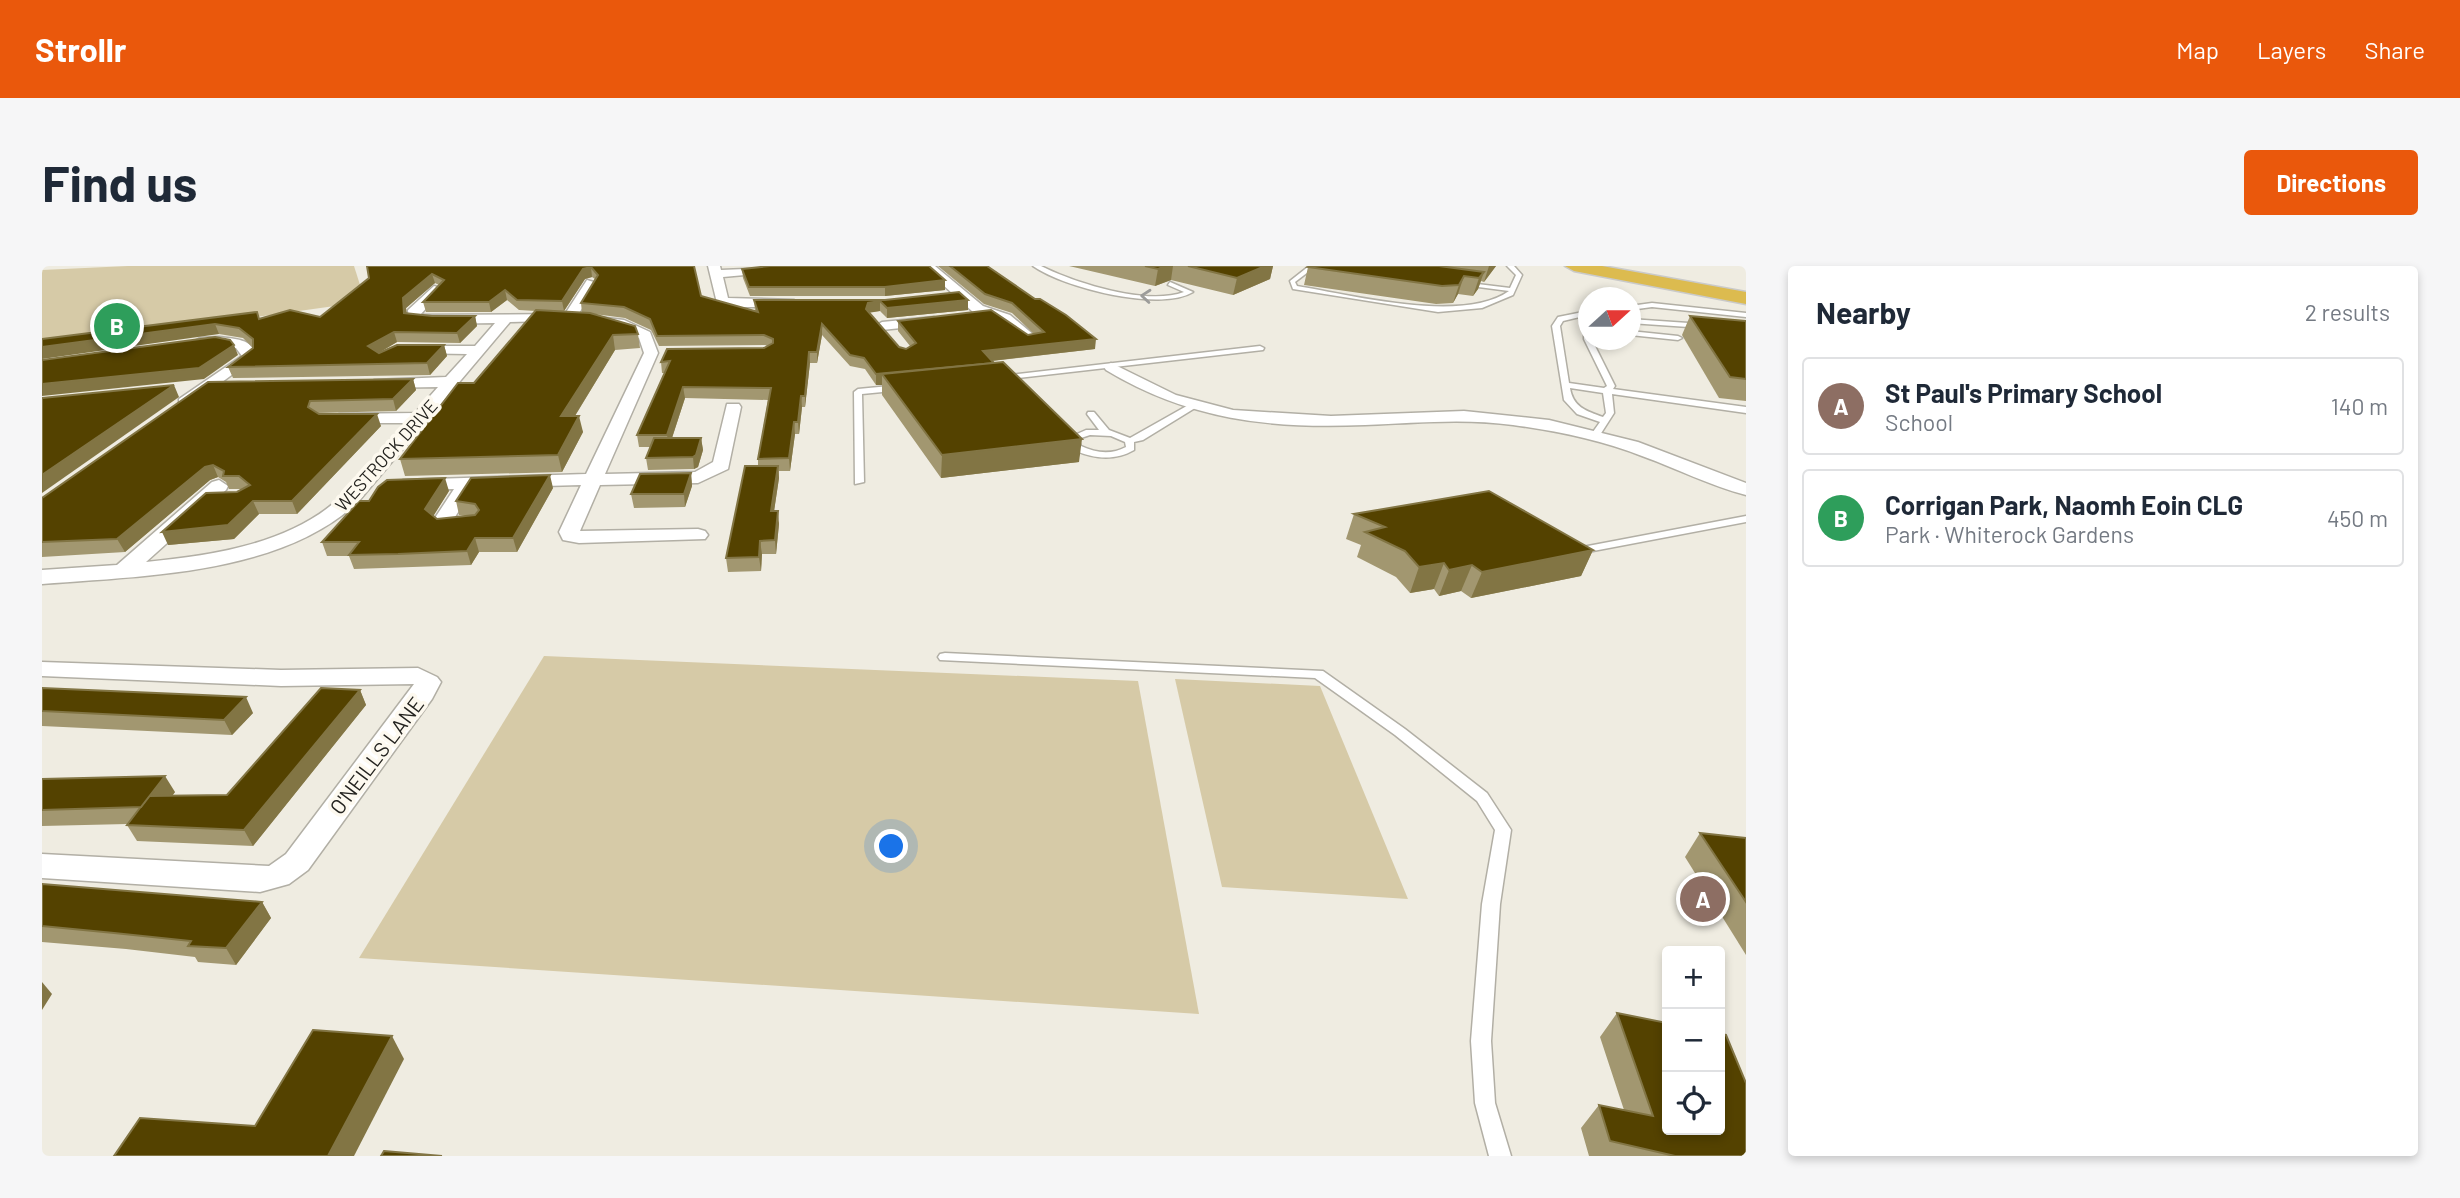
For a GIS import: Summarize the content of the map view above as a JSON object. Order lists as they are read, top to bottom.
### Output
{
  "streets": {
    "street": ["WESTROCK DRIVE", "O'NEILLS LANE"]
  },
  "north": "right",
  "page": {
    "header": "Strollr",
    "nav": ["Map", "Layers", "Share"],
    "buttons": "Directions",
    "title": "Find us",
    "heading": ["Nearby", "2 results"],
    "pins": ["B", "A"],
    "list": [
      {
        "mark": "A",
        "name": "St Paul's Primary School",
        "note": "School",
        "value": "140 m"
      },
      {
        "mark": "B",
        "name": "Corrigan Park, Naomh Eoin CLG",
        "note": "Park · Whiterock Gardens",
        "value": "450 m"
      }
    ],
    "map_buttons": ["+", "−"]
  }
}
